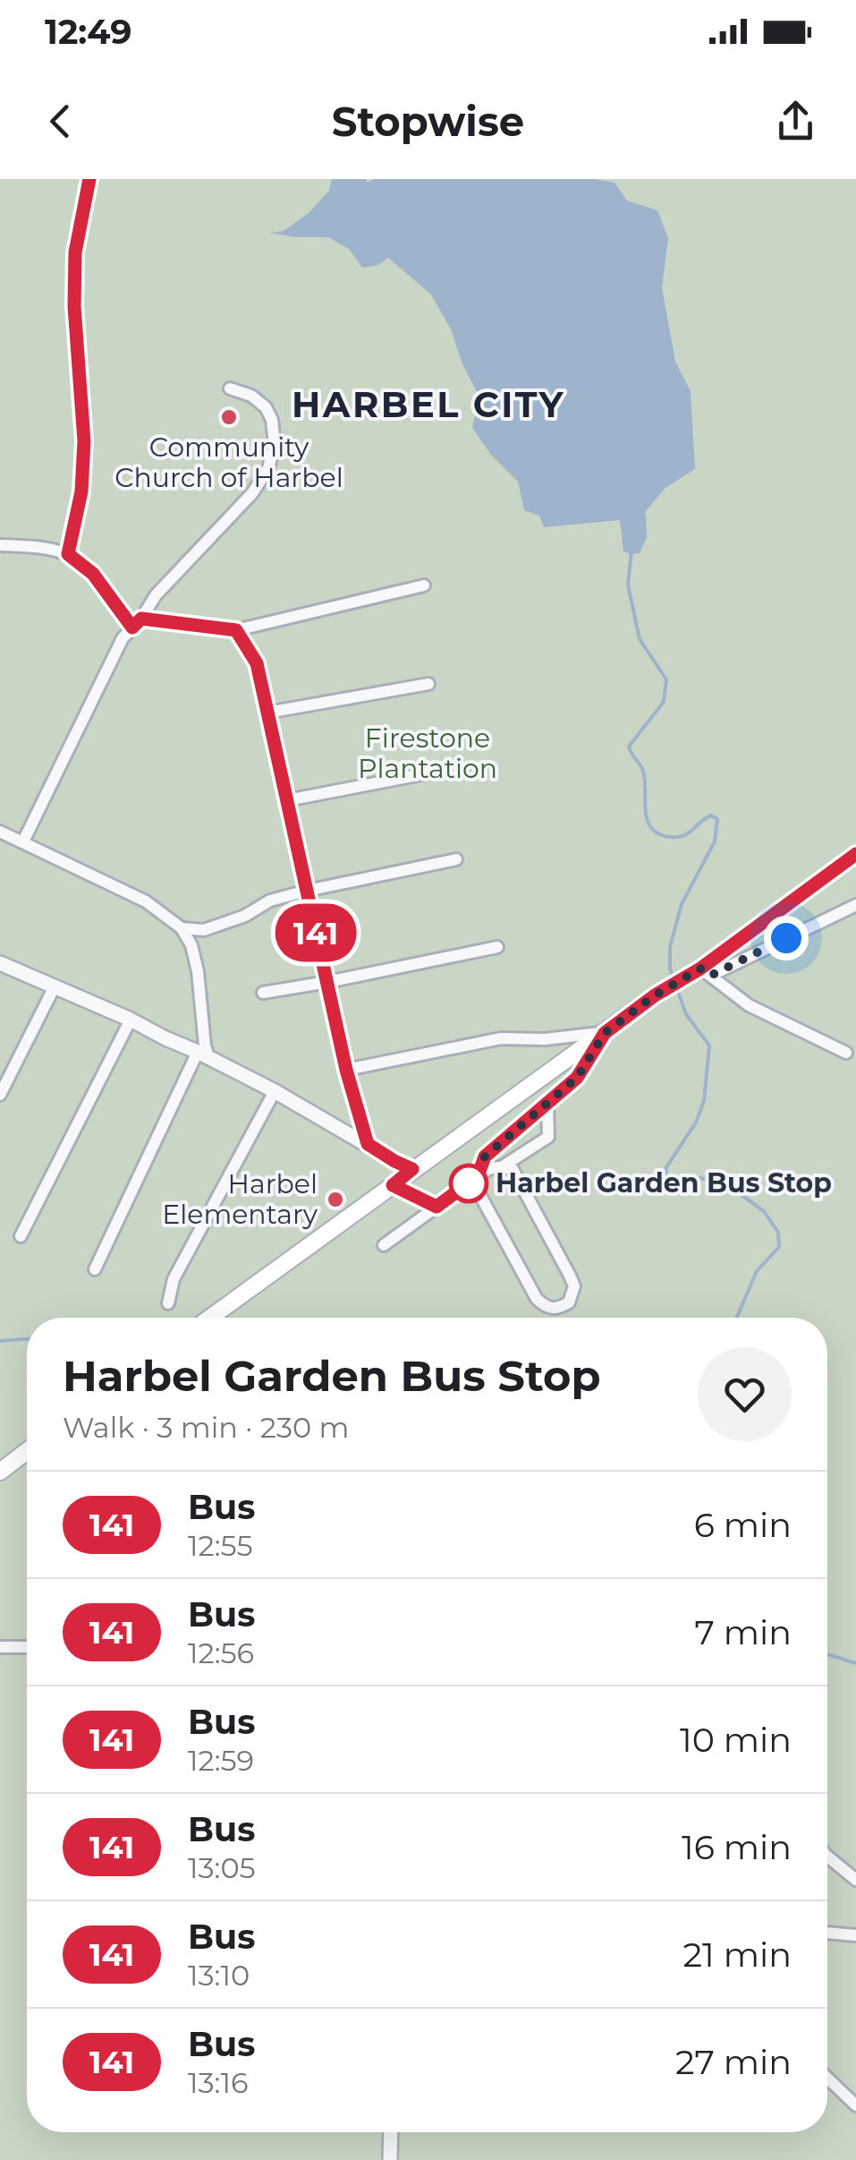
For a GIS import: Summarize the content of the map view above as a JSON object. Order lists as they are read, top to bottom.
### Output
{
  "districts": ["HARBEL CITY"],
  "parks": ["Firestone Plantation"],
  "places": ["Community Church of Harbel", "Harbel Garden Bus Stop", "Harbel Elementary"],
  "lines": ["bus line 141"],
  "page": {
    "status": "12:49",
    "header": "Stopwise",
    "on_map": "141",
    "heading": ["Harbel Garden Bus Stop", "Walk · 3 min · 230 m"],
    "list": [
      {
        "mark": "141",
        "name": "Bus",
        "note": "12:55",
        "value": "6 min"
      },
      {
        "mark": "141",
        "name": "Bus",
        "note": "12:56",
        "value": "7 min"
      },
      {
        "mark": "141",
        "name": "Bus",
        "note": "12:59",
        "value": "10 min"
      },
      {
        "mark": "141",
        "name": "Bus",
        "note": "13:05",
        "value": "16 min"
      },
      {
        "mark": "141",
        "name": "Bus",
        "note": "13:10",
        "value": "21 min"
      },
      {
        "mark": "141",
        "name": "Bus",
        "note": "13:16",
        "value": "27 min"
      }
    ]
  }
}
